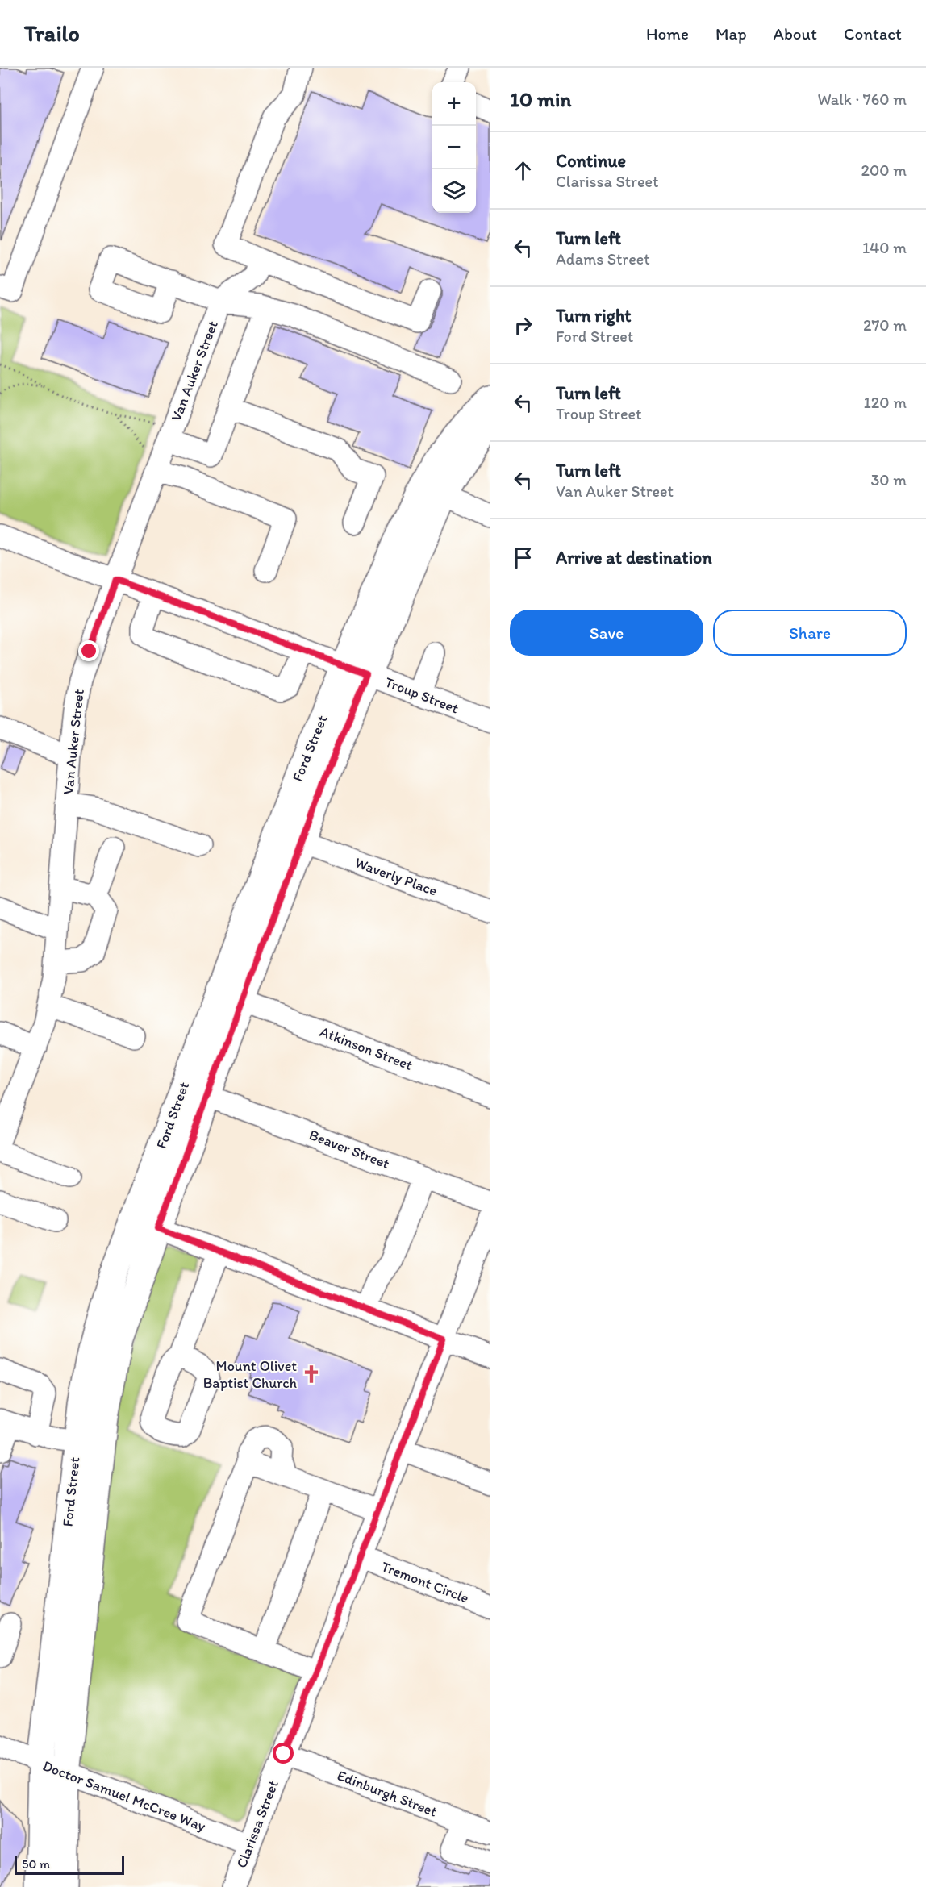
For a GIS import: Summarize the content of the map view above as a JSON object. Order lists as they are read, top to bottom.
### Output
{
  "streets": {
    "main road": ["Ford Street"],
    "street": [
      "Van Auker Street",
      "Troup Street",
      "Waverly Place",
      "Atkinson Street",
      "Beaver Street",
      "Tremont Circle",
      "Edinburgh Street",
      "Doctor Samuel McCree Way",
      "Clarissa Street"
    ]
  },
  "crossings": [
    ["Van Auker Street", "Troup Street"],
    ["Troup Street", "Ford Street"],
    ["Ford Street", "Waverly Place"],
    ["Ford Street", "Atkinson Street"],
    ["Ford Street", "Beaver Street"],
    ["Ford Street", "Doctor Samuel McCree Way"],
    ["Tremont Circle", "Clarissa Street"],
    ["Edinburgh Street", "Clarissa Street"],
    ["Doctor Samuel McCree Way", "Clarissa Street"]
  ],
  "places": {
    "church": ["Mount Olivet Baptist Church"]
  },
  "scale_bar": "50 m",
  "page": {
    "header": "Trailo",
    "nav": [
      "Home",
      "Map",
      "About",
      "Contact"
    ],
    "heading": ["10 min", "Walk · 760 m"],
    "map_buttons": ["+", "−"],
    "list": [
      ["Continue", "Clarissa Street", "200 m"],
      ["Turn left", "Adams Street", "140 m"],
      ["Turn right", "Ford Street", "270 m"],
      ["Turn left", "Troup Street", "120 m"],
      ["Turn left", "Van Auker Street", "30 m"],
      "Arrive at destination"
    ],
    "buttons": ["Save", "Share"],
    "scale": "50 m"
  }
}
